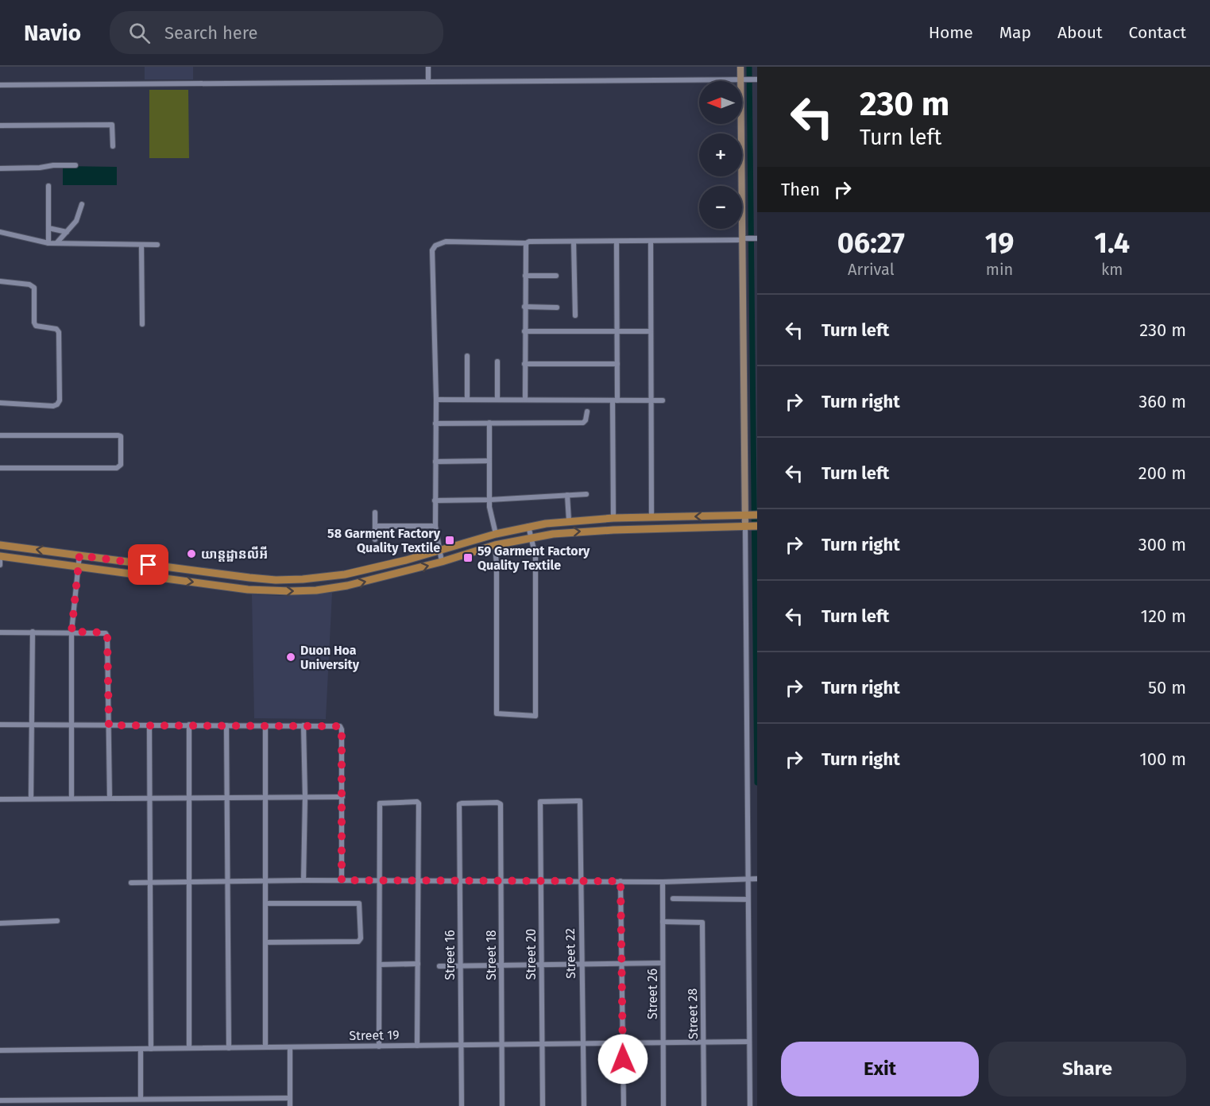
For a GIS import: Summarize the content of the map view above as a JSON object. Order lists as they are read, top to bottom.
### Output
{
  "streets": {
    "street": [
      "Street 22",
      "Street 20",
      "Street 16",
      "Street 18",
      "Street 26",
      "Street 28",
      "Street 19"
    ]
  },
  "crossings": [
    ["Street 22", "Street 20"],
    ["Street 22", "Street 19"],
    ["Street 20", "Street 19"],
    ["Street 16", "Street 18"],
    ["Street 16", "Street 19"],
    ["Street 18", "Street 19"],
    ["Street 26", "Street 28"],
    ["Street 26", "Street 19"],
    ["Street 28", "Street 19"]
  ],
  "places": {
    "transit": ["58 Garment Factory Quality Textile", "59 Garment Factory Quality Textile"],
    "other": ["យាន្ដដ្ឋានលីអី", "Duon Hoa University"]
  },
  "north": "left",
  "page": {
    "header": "Navio",
    "search": "Search here",
    "nav": [
      "Home",
      "Map",
      "About",
      "Contact"
    ],
    "turn": ["230 m", "Turn left"],
    "map_buttons": ["+", "−"],
    "then": "Then",
    "eta": [
      "06:27",
      "Arrival",
      "19",
      "min",
      "1.4",
      "km"
    ],
    "list": [
      {
        "name": "Turn left",
        "value": "230 m"
      },
      {
        "name": "Turn right",
        "value": "360 m"
      },
      {
        "name": "Turn left",
        "value": "200 m"
      },
      {
        "name": "Turn right",
        "value": "300 m"
      },
      {
        "name": "Turn left",
        "value": "120 m"
      },
      {
        "name": "Turn right",
        "value": "50 m"
      },
      {
        "name": "Turn right",
        "value": "100 m"
      }
    ],
    "buttons": ["Exit", "Share"]
  }
}
